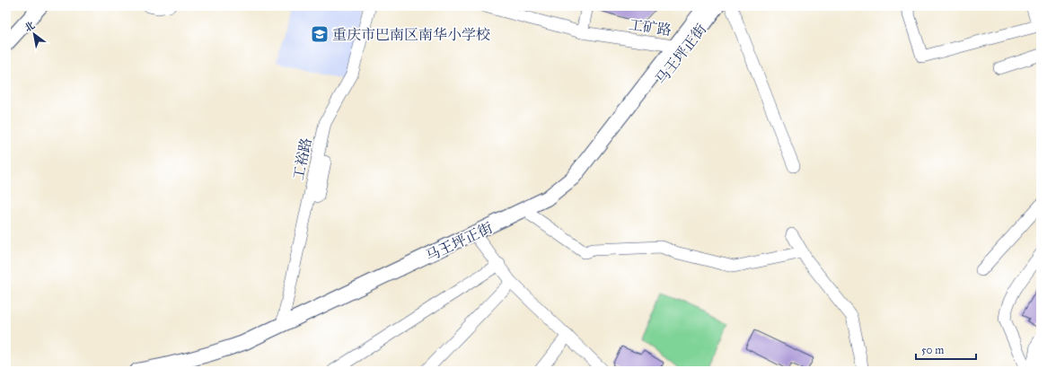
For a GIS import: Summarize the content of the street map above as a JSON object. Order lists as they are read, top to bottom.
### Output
{
  "streets": {
    "main road": ["马王坪正街"],
    "street": ["工矿路", "工裕路"]
  },
  "crossings": [
    ["工矿路", "马王坪正街"],
    ["马王坪正街", "工裕路"]
  ],
  "places": {
    "school or university": ["重庆市巴南区南华小学校"]
  },
  "scale_bar": "50 m",
  "north": "top left"
}
